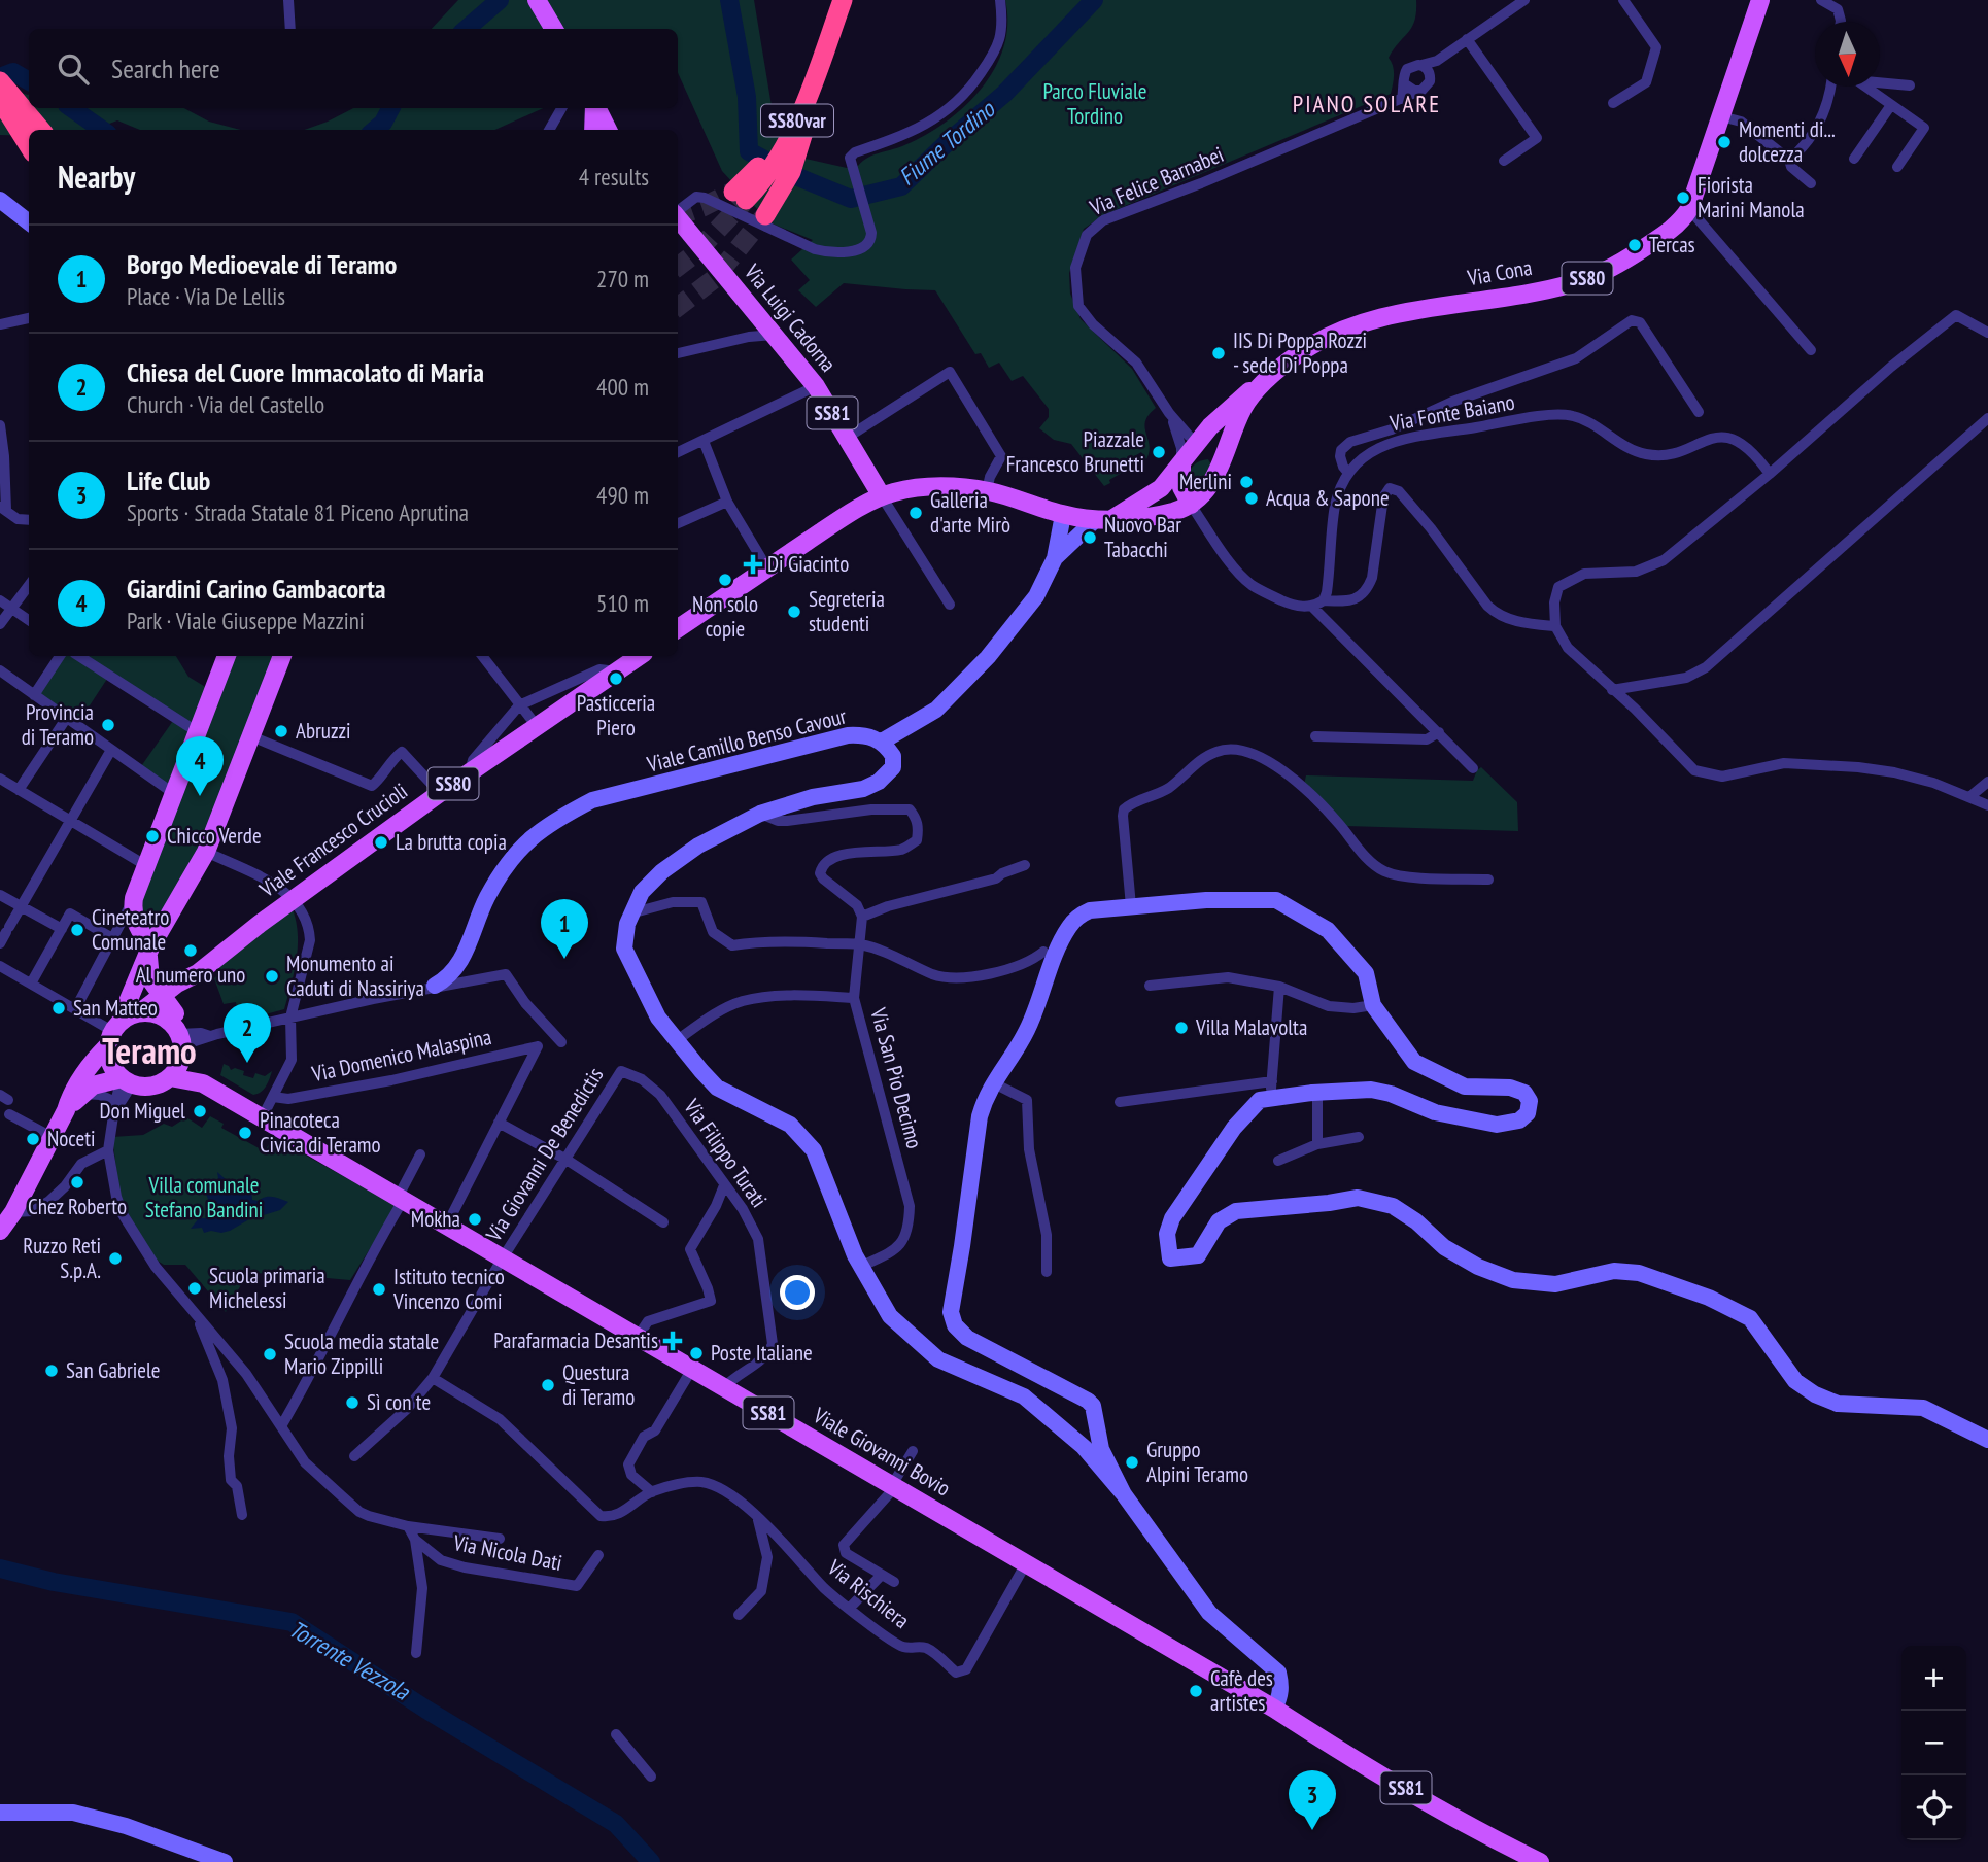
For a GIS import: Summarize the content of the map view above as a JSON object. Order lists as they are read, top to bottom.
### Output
{
  "streets": {
    "main road": [
      "Via Cona",
      "SS80",
      "Via Luigi Cadorna",
      "SS81",
      "Viale Camillo Benso Cavour",
      "Viale Francesco Crucioli",
      "Viale Giovanni Bovio"
    ],
    "street": [
      "Via Felice Barnabei",
      "Via Fonte Baiano",
      "Via Domenico Malaspina",
      "Via San Pio Decimo",
      "Via Filippo Turati",
      "Via Giovanni De Benedictis",
      "Via Nicola Dati",
      "Via Rischiera"
    ]
  },
  "crossings": [
    ["Via Felice Barnabei", "Via Cona"],
    ["Via Felice Barnabei", "SS80"],
    ["Via Cona", "SS80"],
    ["SS80", "SS81"],
    ["SS80", "Viale Francesco Crucioli"],
    ["SS80", "Via Nicola Dati"],
    ["SS81", "Viale Francesco Crucioli"],
    ["SS81", "Viale Giovanni Bovio"],
    ["SS81", "Via Nicola Dati"],
    ["Viale Francesco Crucioli", "Via Nicola Dati"],
    ["Via Filippo Turati", "Via Giovanni De Benedictis"],
    ["Via Filippo Turati", "Viale Giovanni Bovio"],
    ["Via Giovanni De Benedictis", "Viale Giovanni Bovio"],
    ["Via Giovanni De Benedictis", "Via Rischiera"],
    ["Viale Giovanni Bovio", "Via Rischiera"]
  ],
  "districts": ["PIANO SOLARE", "Teramo"],
  "water": ["Fiume Tordino", "Torrente Vezzola"],
  "parks": ["Parco Fluviale Tordino", "Villa comunale Stefano Bandini"],
  "places": {
    "other": [
      "Momenti di... dolcezza",
      "Fiorista Marini Manola",
      "Tercas",
      "IIS Di Poppa Rozzi - sede Di Poppa",
      "Piazzale Francesco Brunetti",
      "Merlini",
      "Acqua & Sapone",
      "Galleria d'arte Mirò",
      "Nuovo Bar Tabacchi",
      "Non solo copie",
      "Segreteria studenti",
      "Pasticceria Piero",
      "Provincia di Teramo",
      "Abruzzi",
      "Chicco Verde",
      "La brutta copia",
      "Cineteatro Comunale",
      "Al numero uno",
      "Monumento ai Caduti di Nassiriya",
      "San Matteo",
      "Villa Malavolta",
      "Don Miguel",
      "Pinacoteca Civica di Teramo",
      "Noceti",
      "Chez Roberto",
      "Mokha",
      "Ruzzo Reti S.p.A.",
      "Scuola primaria Michelessi",
      "Istituto tecnico Vincenzo Comi",
      "Poste Italiane",
      "Scuola media statale Mario Zippilli",
      "San Gabriele",
      "Questura di Teramo",
      "Sì con te",
      "Gruppo Alpini Teramo",
      "Cafè des artistes"
    ],
    "health": ["Di Giacinto", "Parafarmacia Desantis"]
  },
  "north": "bottom",
  "page": {
    "search": "Search here",
    "heading": ["Nearby", "4 results"],
    "list": [
      {
        "mark": "1",
        "name": "Borgo Medioevale di Teramo",
        "note": "Place · Via De Lellis",
        "value": "270 m"
      },
      {
        "mark": "2",
        "name": "Chiesa del Cuore Immacolato di Maria",
        "note": "Church · Via del Castello",
        "value": "400 m"
      },
      {
        "mark": "3",
        "name": "Life Club",
        "note": "Sports · Strada Statale 81 Piceno Aprutina",
        "value": "490 m"
      },
      {
        "mark": "4",
        "name": "Giardini Carino Gambacorta",
        "note": "Park · Viale Giuseppe Mazzini",
        "value": "510 m"
      }
    ],
    "pins": [
      "4",
      "1",
      "2",
      "3"
    ],
    "map_buttons": ["+", "−"]
  }
}
